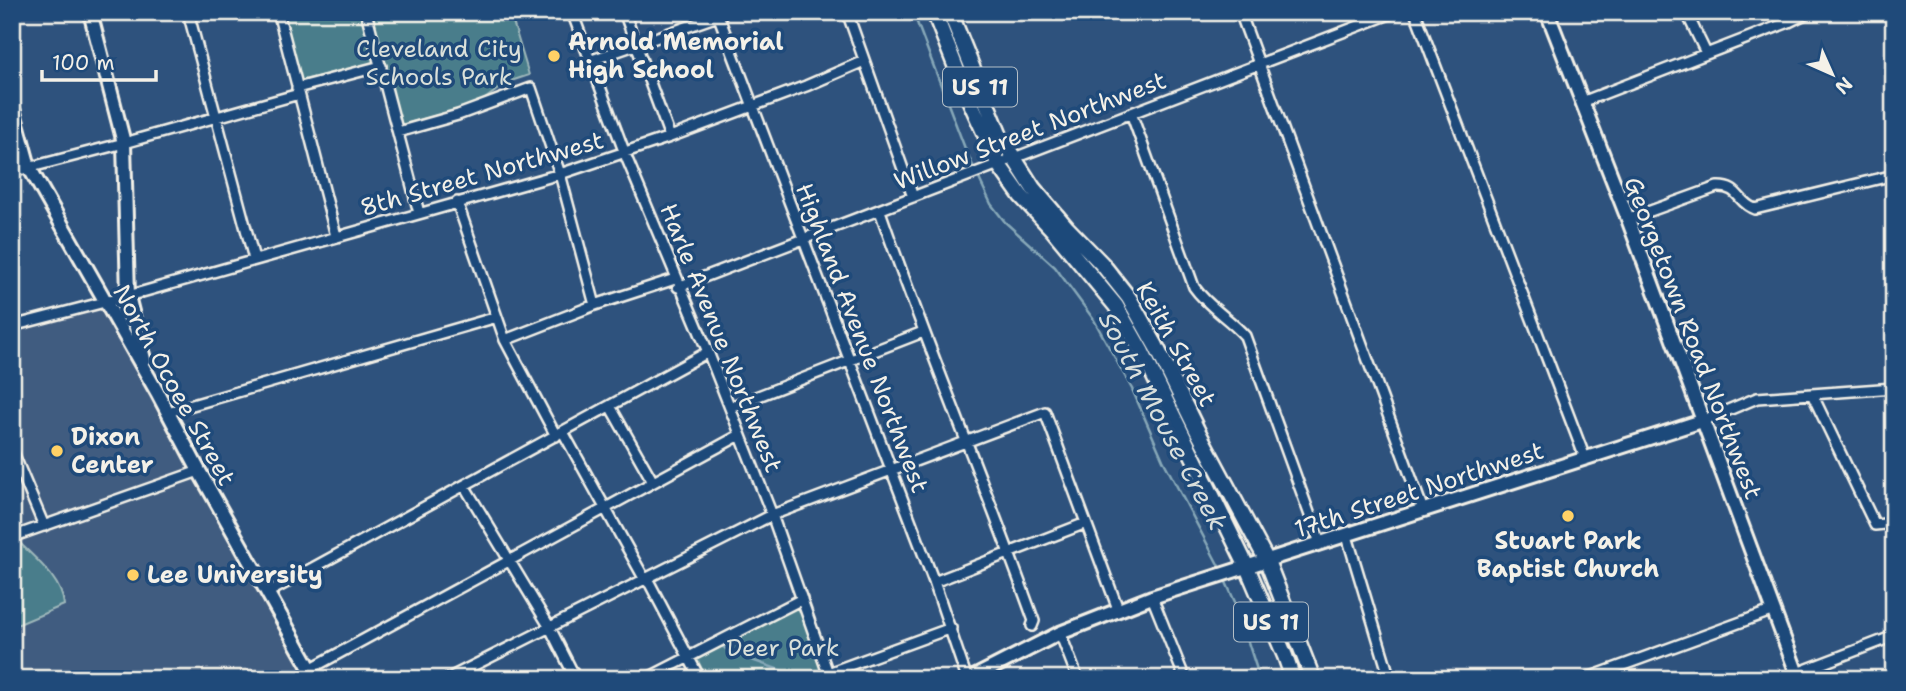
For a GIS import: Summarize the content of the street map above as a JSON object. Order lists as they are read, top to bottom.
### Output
{
  "streets": {
    "main road": ["US 11", "Keith Street"],
    "street": [
      "Willow Street Northwest",
      "8th Street Northwest",
      "Harle Avenue Northwest",
      "Highland Avenue Northwest",
      "Georgetown Road Northwest",
      "North Ocoee Street",
      "17th Street Northwest"
    ]
  },
  "crossings": [
    ["Willow Street Northwest", "Harle Avenue Northwest"],
    ["Willow Street Northwest", "Highland Avenue Northwest"],
    ["Willow Street Northwest", "Keith Street"],
    ["8th Street Northwest", "Harle Avenue Northwest"],
    ["8th Street Northwest", "Highland Avenue Northwest"],
    ["8th Street Northwest", "North Ocoee Street"],
    ["Highland Avenue Northwest", "17th Street Northwest"],
    ["Georgetown Road Northwest", "17th Street Northwest"],
    ["Keith Street", "17th Street Northwest"]
  ],
  "water": ["South Mouse Creek"],
  "parks": ["Cleveland City Schools Park", "Deer Park"],
  "places": [
    "Arnold Memorial High School",
    "Dixon Center",
    "Stuart Park Baptist Church",
    "Lee University"
  ],
  "scale_bar": "100 m",
  "north": "bottom right"
}
